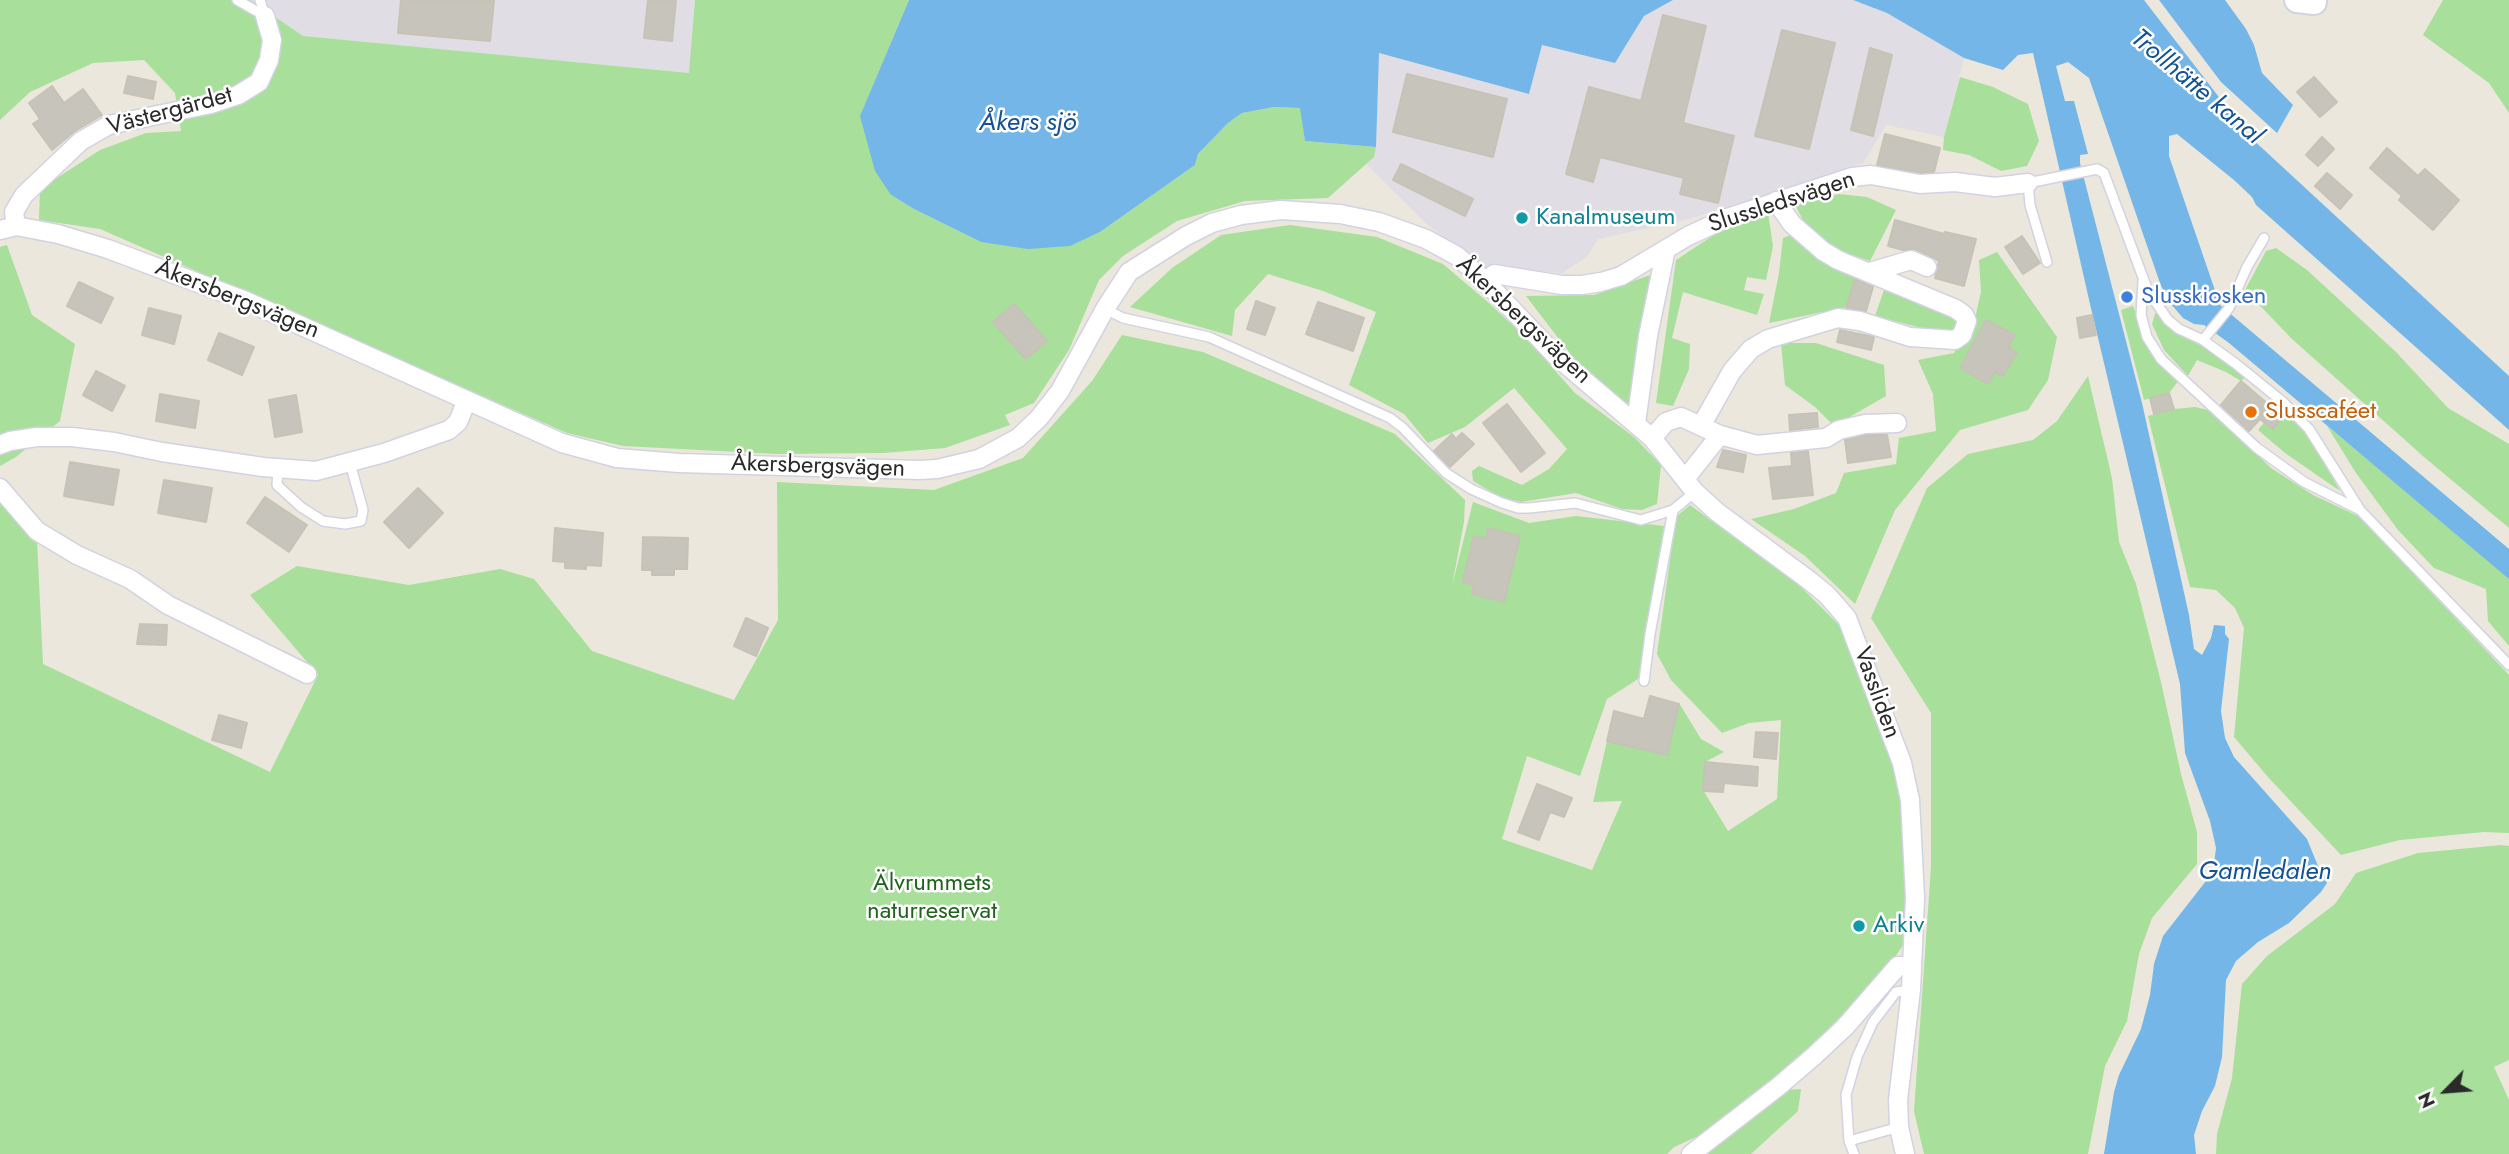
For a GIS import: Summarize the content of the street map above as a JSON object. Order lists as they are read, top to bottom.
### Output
{
  "streets": {
    "street": [
      "Västergärdet",
      "Slussledsvägen",
      "Åkersbergsvägen",
      "Vassliden"
    ]
  },
  "crossings": [
    ["Västergärdet", "Åkersbergsvägen"],
    ["Slussledsvägen", "Åkersbergsvägen"],
    ["Åkersbergsvägen", "Vassliden"]
  ],
  "water": ["Trollhätte kanal", "Åkers sjö", "Gamledalen"],
  "parks": ["Älvrummets naturreservat"],
  "places": [
    "Kanalmuseum",
    "Slusskiosken",
    "Slusscaféet",
    "Arkiv"
  ],
  "north": "bottom left"
}
